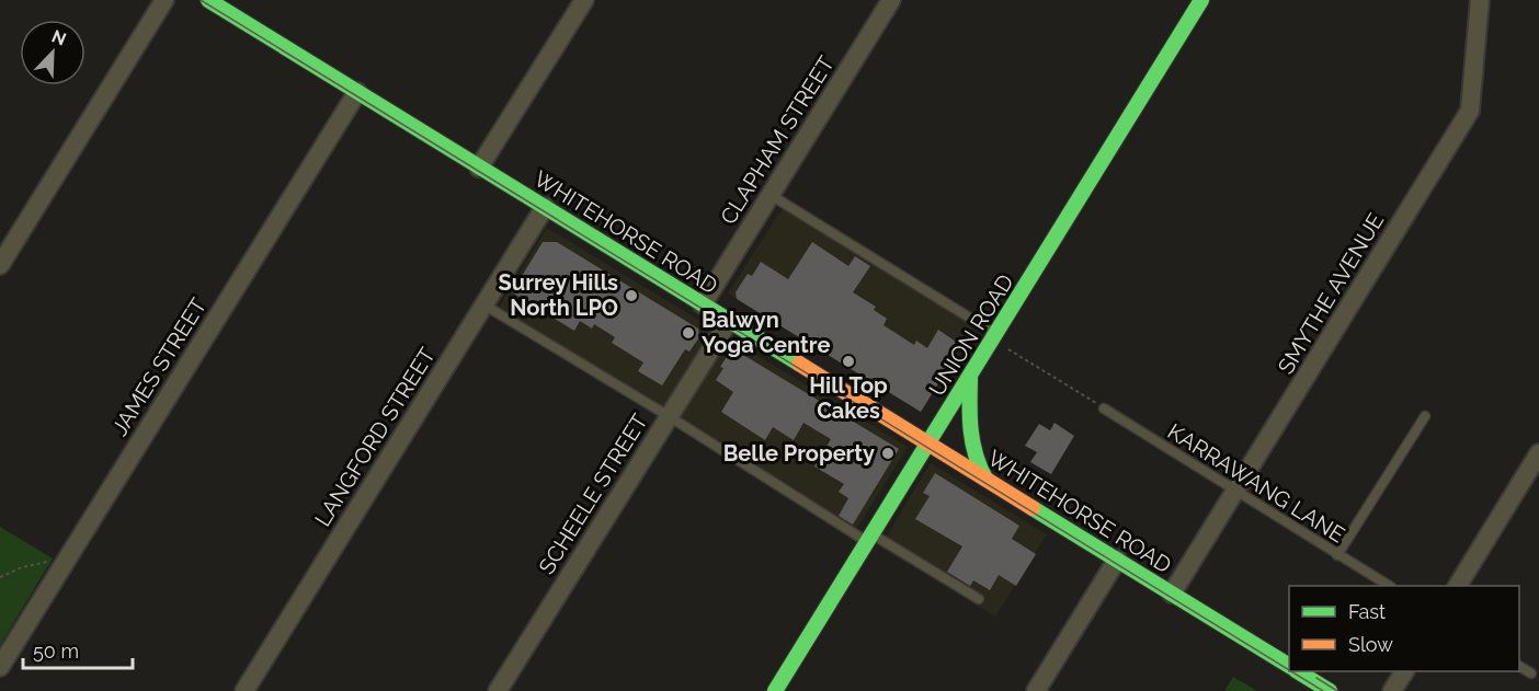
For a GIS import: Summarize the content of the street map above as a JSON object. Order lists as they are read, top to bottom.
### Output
{
  "streets": {
    "main road": ["WHITEHORSE ROAD", "UNION ROAD"],
    "street": [
      "CLAPHAM STREET",
      "SMYTHE AVENUE",
      "JAMES STREET",
      "LANGFORD STREET",
      "SCHEELE STREET"
    ],
    "lane": ["KARRAWANG LANE"]
  },
  "crossings": [
    ["CLAPHAM STREET", "WHITEHORSE ROAD"],
    ["WHITEHORSE ROAD", "SMYTHE AVENUE"],
    ["WHITEHORSE ROAD", "UNION ROAD"],
    ["WHITEHORSE ROAD", "JAMES STREET"],
    ["WHITEHORSE ROAD", "LANGFORD STREET"],
    ["WHITEHORSE ROAD", "SCHEELE STREET"],
    ["SMYTHE AVENUE", "KARRAWANG LANE"]
  ],
  "places": [
    "Surrey Hills North LPO",
    "Balwyn Yoga Centre",
    "Hill Top Cakes",
    "Belle Property"
  ],
  "legend": ["Fast", "Slow"],
  "scale_bar": "50 m",
  "north": "top right"
}
